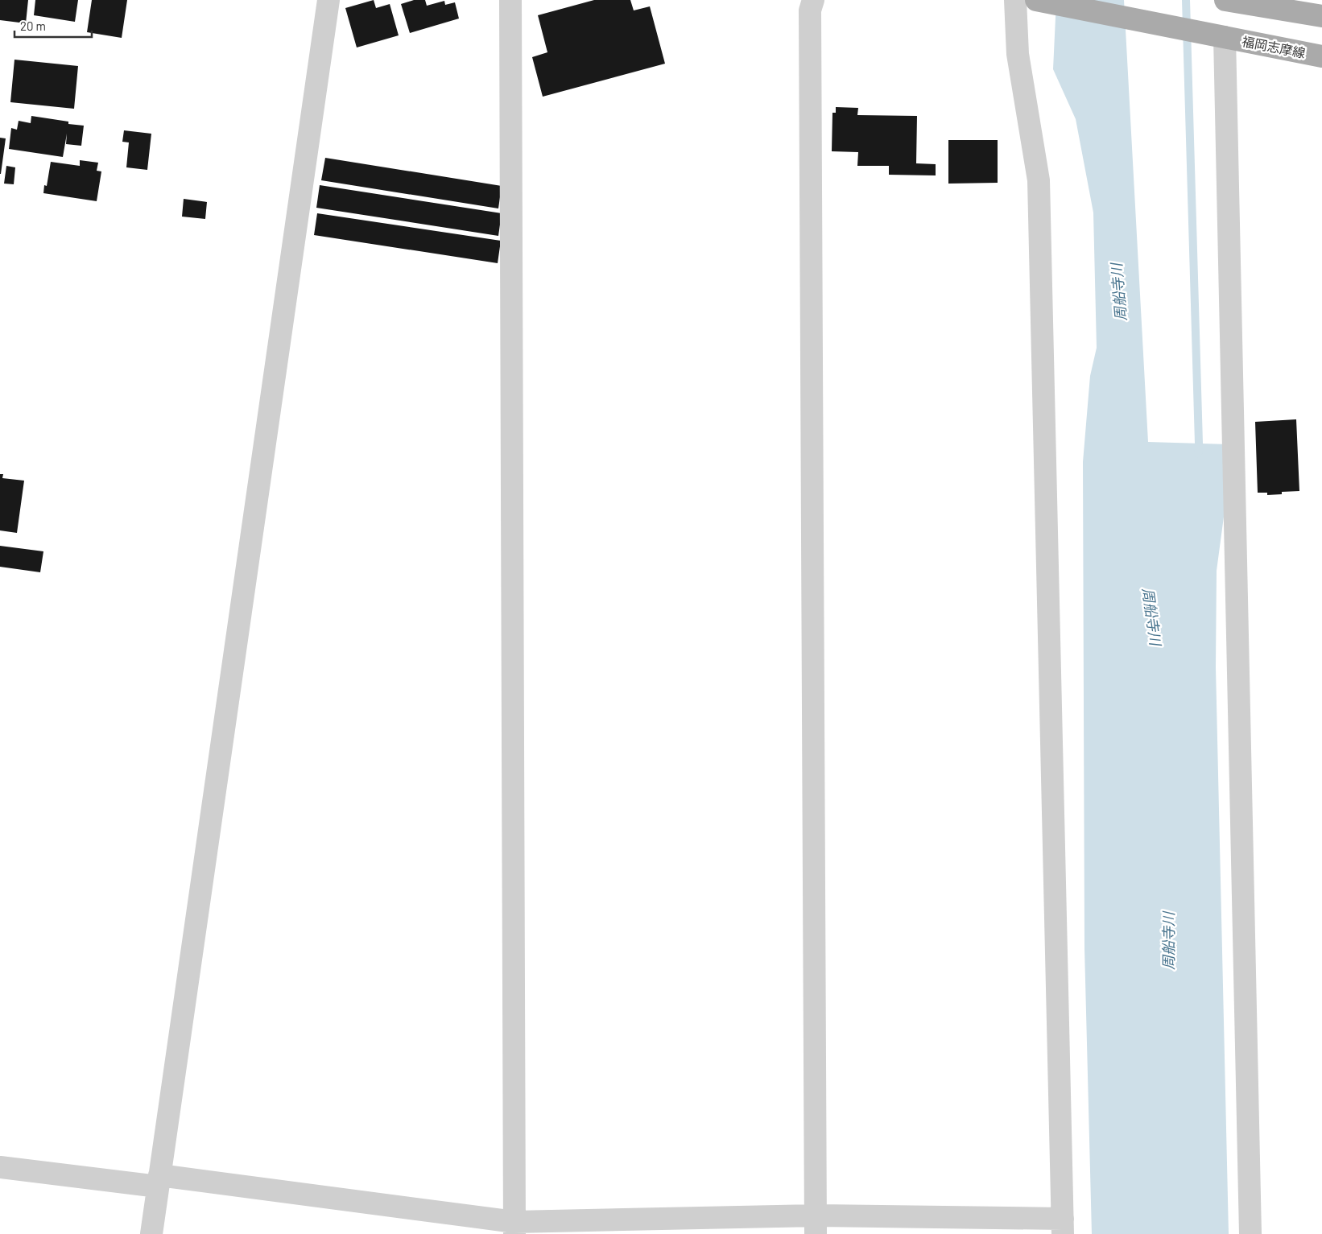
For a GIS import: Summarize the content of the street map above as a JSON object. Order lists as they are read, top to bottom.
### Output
{
  "streets": {
    "main road": ["福岡志摩線"]
  },
  "water": ["周船寺川"],
  "scale_bar": "20 m"
}
